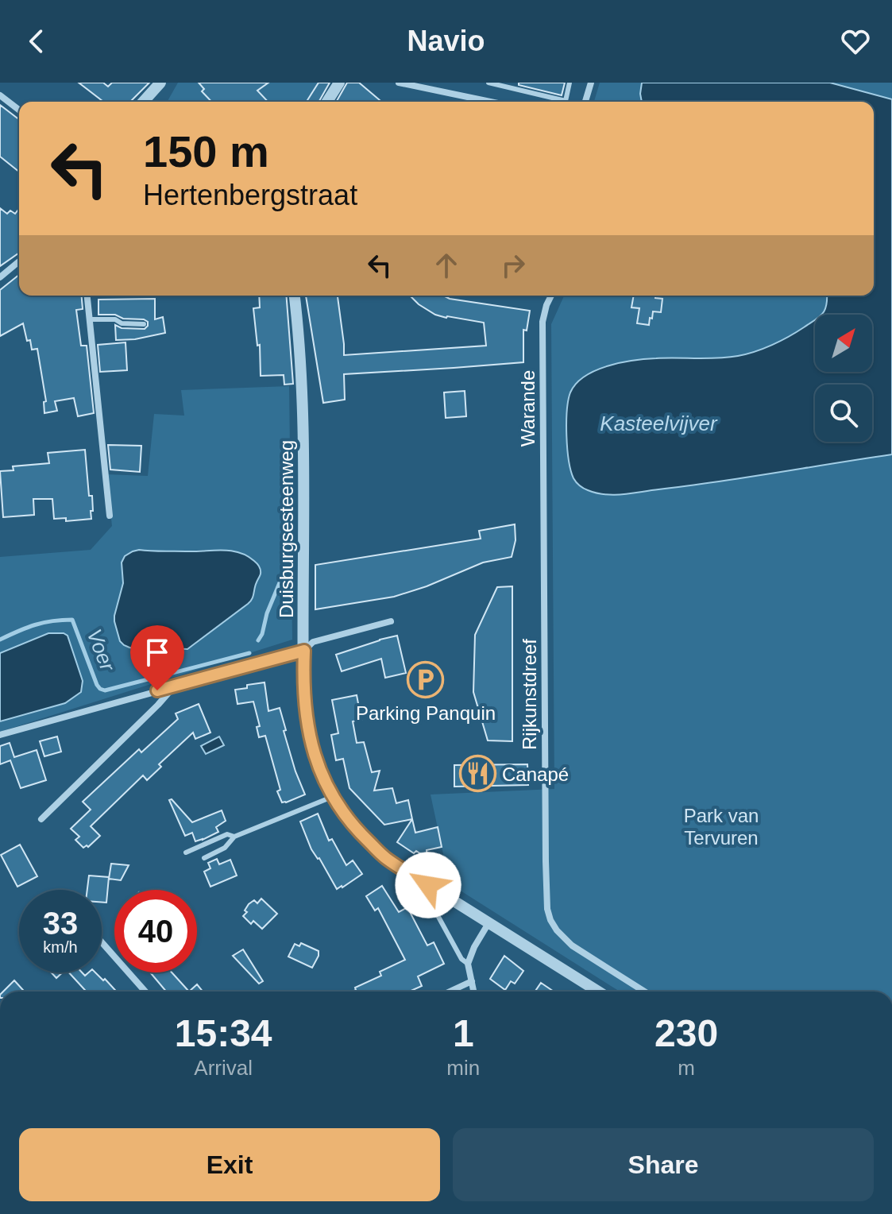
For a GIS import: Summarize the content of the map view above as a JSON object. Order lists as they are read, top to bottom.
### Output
{
  "streets": {
    "street": ["Warande", "Duisburgsesteenweg", "Rijkunstdreef"]
  },
  "crossings": [
    ["Warande", "Rijkunstdreef"]
  ],
  "water": ["Kasteelvijver", "Voer"],
  "parks": ["Park van Tervuren"],
  "places": {
    "parking": ["Parking Panquin"],
    "restaurant": ["Canapé"]
  },
  "north": "top right",
  "page": {
    "header": "Navio",
    "turn": ["150 m", "Hertenbergstraat"],
    "speed": "33 km/h",
    "limit": "40",
    "eta": [
      "15:34",
      "Arrival",
      "1",
      "min",
      "230",
      "m"
    ],
    "buttons": ["Exit", "Share"]
  }
}
